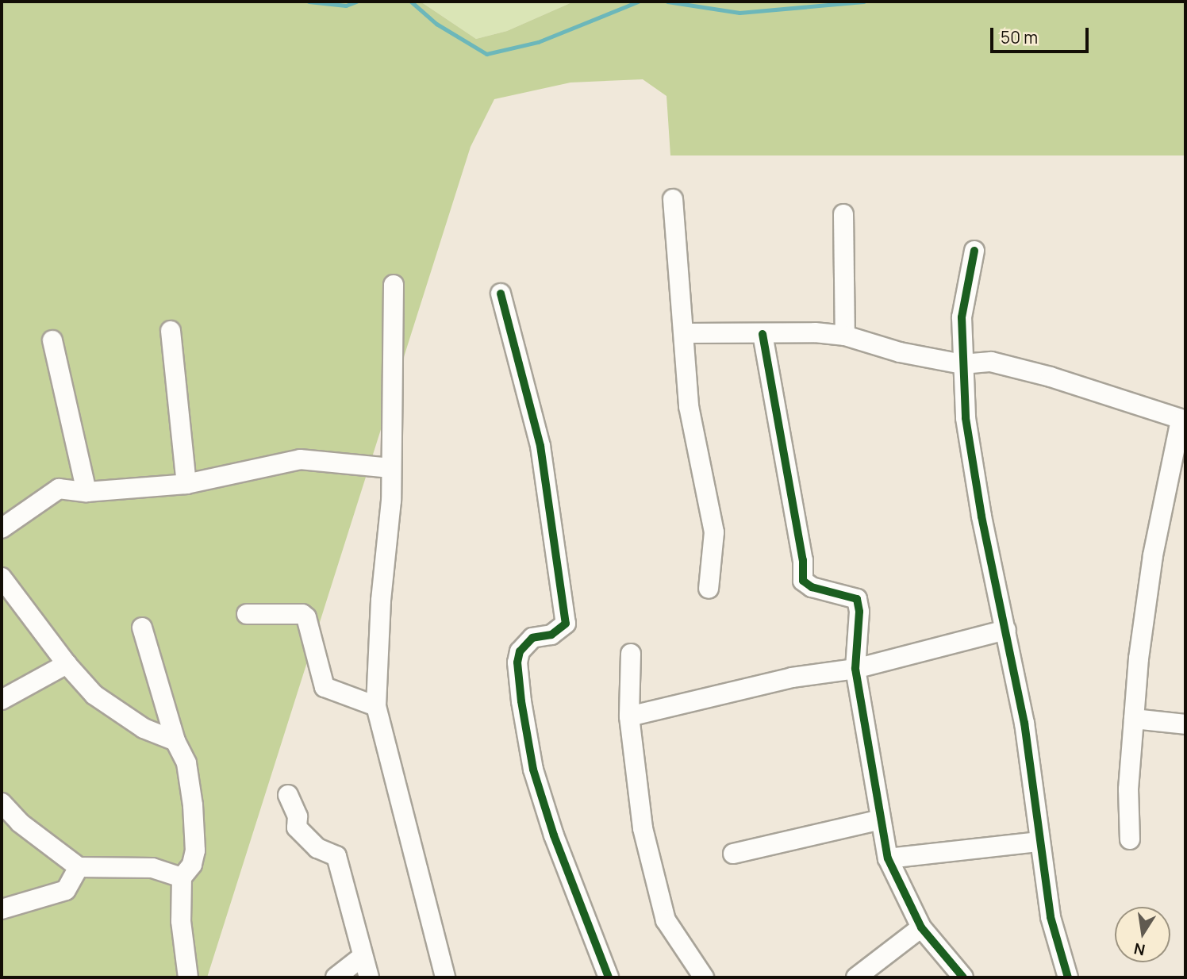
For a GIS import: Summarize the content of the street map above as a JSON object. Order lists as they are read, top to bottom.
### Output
{
  "scale_bar": "50 m",
  "north": "bottom"
}
